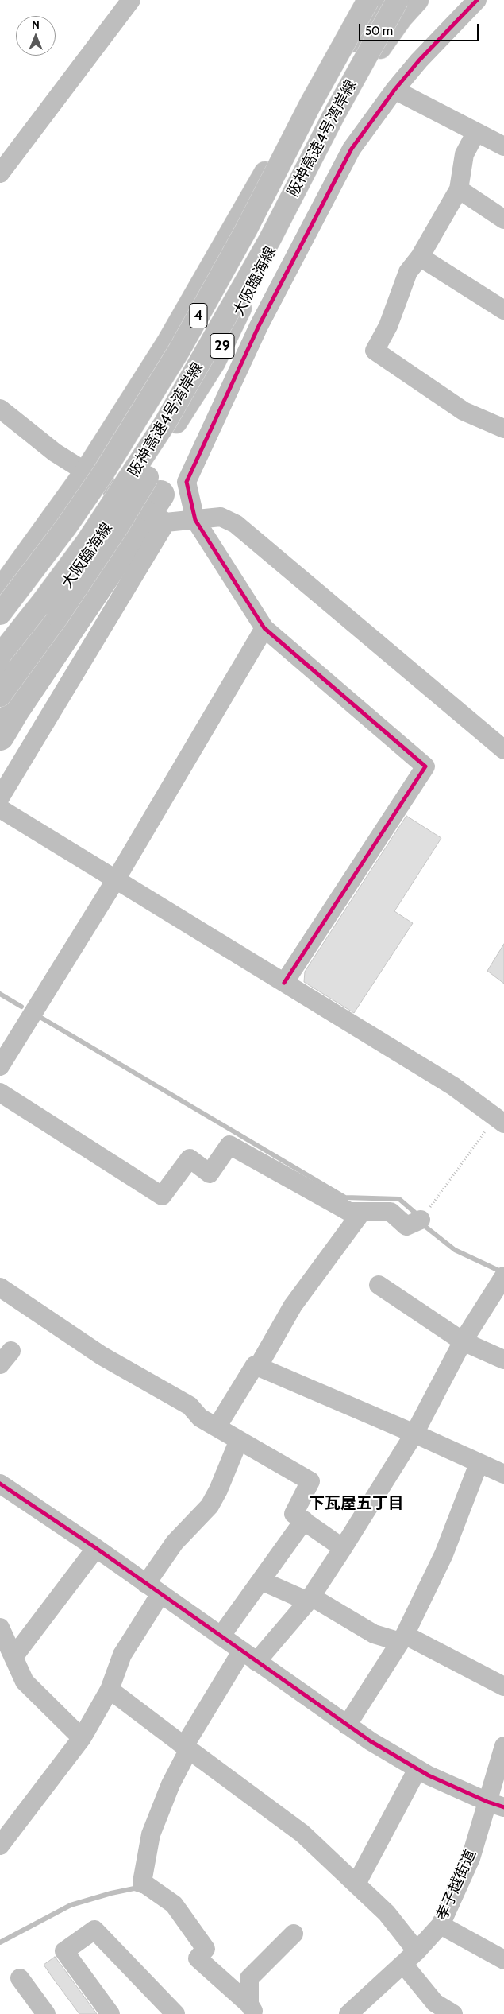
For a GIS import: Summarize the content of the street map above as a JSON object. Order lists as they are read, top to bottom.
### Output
{
  "streets": {
    "main road": [
      "阪神高速4号湾岸線",
      "大阪臨海線",
      "4",
      "29"
    ],
    "street": ["孝子越街道"]
  },
  "districts": ["下瓦屋五丁目"],
  "scale_bar": "50 m",
  "north": "top"
}
